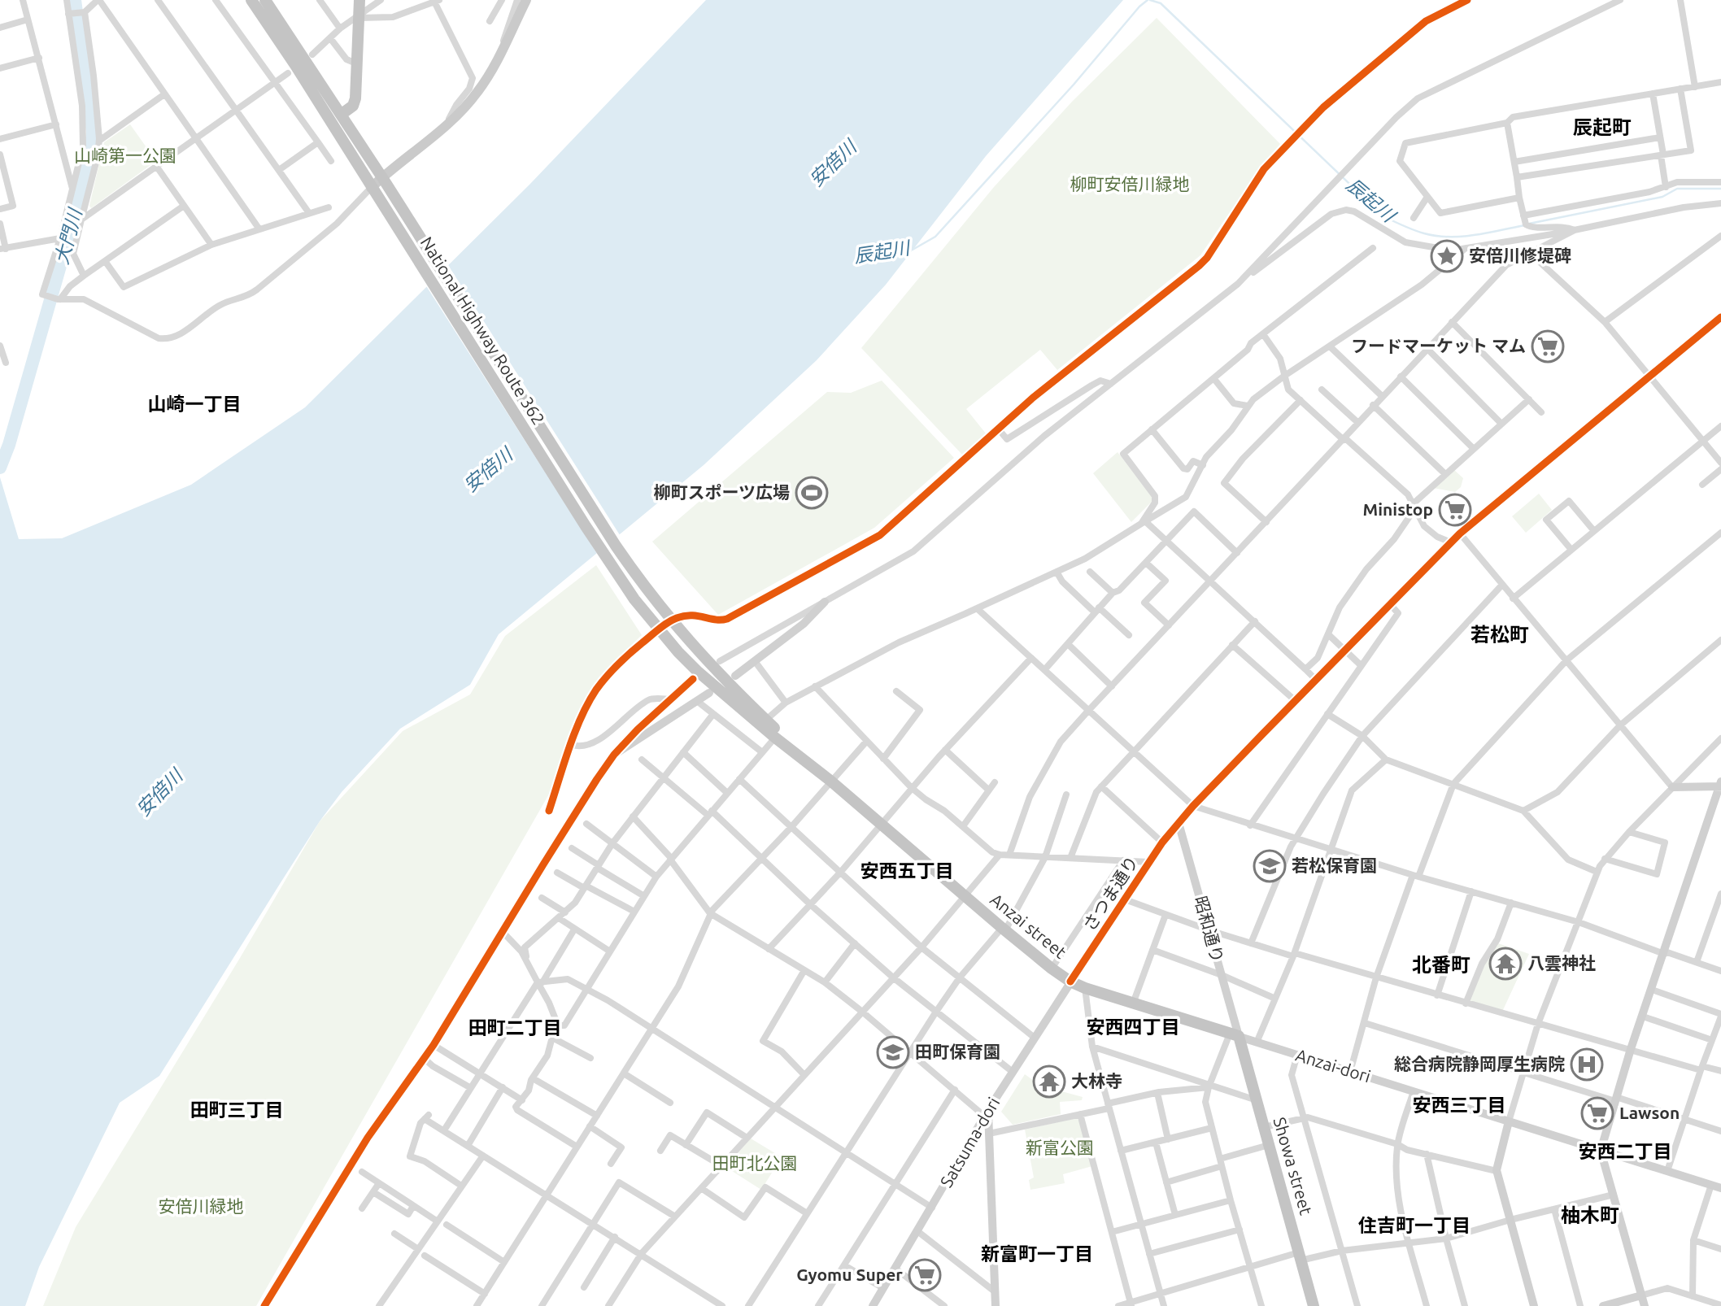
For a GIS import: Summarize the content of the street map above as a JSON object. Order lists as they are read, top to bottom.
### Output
{
  "streets": {
    "highway": ["National Highway Route 362", "Anzai street", "Showa street"],
    "street": [
      "さつま通り",
      "昭和通り",
      "Anzai-dori",
      "Satsuma-dori"
    ]
  },
  "crossings": [
    ["National Highway Route 362", "Anzai street"],
    ["さつま通り", "Anzai street"],
    ["さつま通り", "昭和通り"],
    ["さつま通り", "Anzai-dori"],
    ["さつま通り", "Satsuma-dori"],
    ["Anzai street", "Anzai-dori"],
    ["Anzai street", "Satsuma-dori"],
    ["昭和通り", "Anzai-dori"],
    ["昭和通り", "Showa street"],
    ["Anzai-dori", "Satsuma-dori"],
    ["Anzai-dori", "Showa street"]
  ],
  "districts": [
    "辰起町",
    "山崎一丁目",
    "若松町",
    "安西五丁目",
    "北番町",
    "安西四丁目",
    "田町二丁目",
    "安西三丁目",
    "田町三丁目",
    "安西二丁目",
    "柚木町",
    "住吉町一丁目",
    "新富町一丁目"
  ],
  "water": ["安倍川", "辰起川", "大門川"],
  "parks": [
    "山崎第一公園",
    "柳町安倍川緑地",
    "新富公園",
    "田町北公園",
    "安倍川緑地"
  ],
  "places": {
    "place": ["安倍川修堤碑"],
    "supermarket": [
      "フードマーケット マム",
      "Ministop",
      "Lawson",
      "Gyomu Super"
    ],
    "sports": ["柳町スポーツ広場"],
    "school or university": ["若松保育園", "田町保育園"],
    "temple": ["八雲神社", "大林寺"],
    "hospital": ["総合病院静岡厚生病院"]
  }
}
